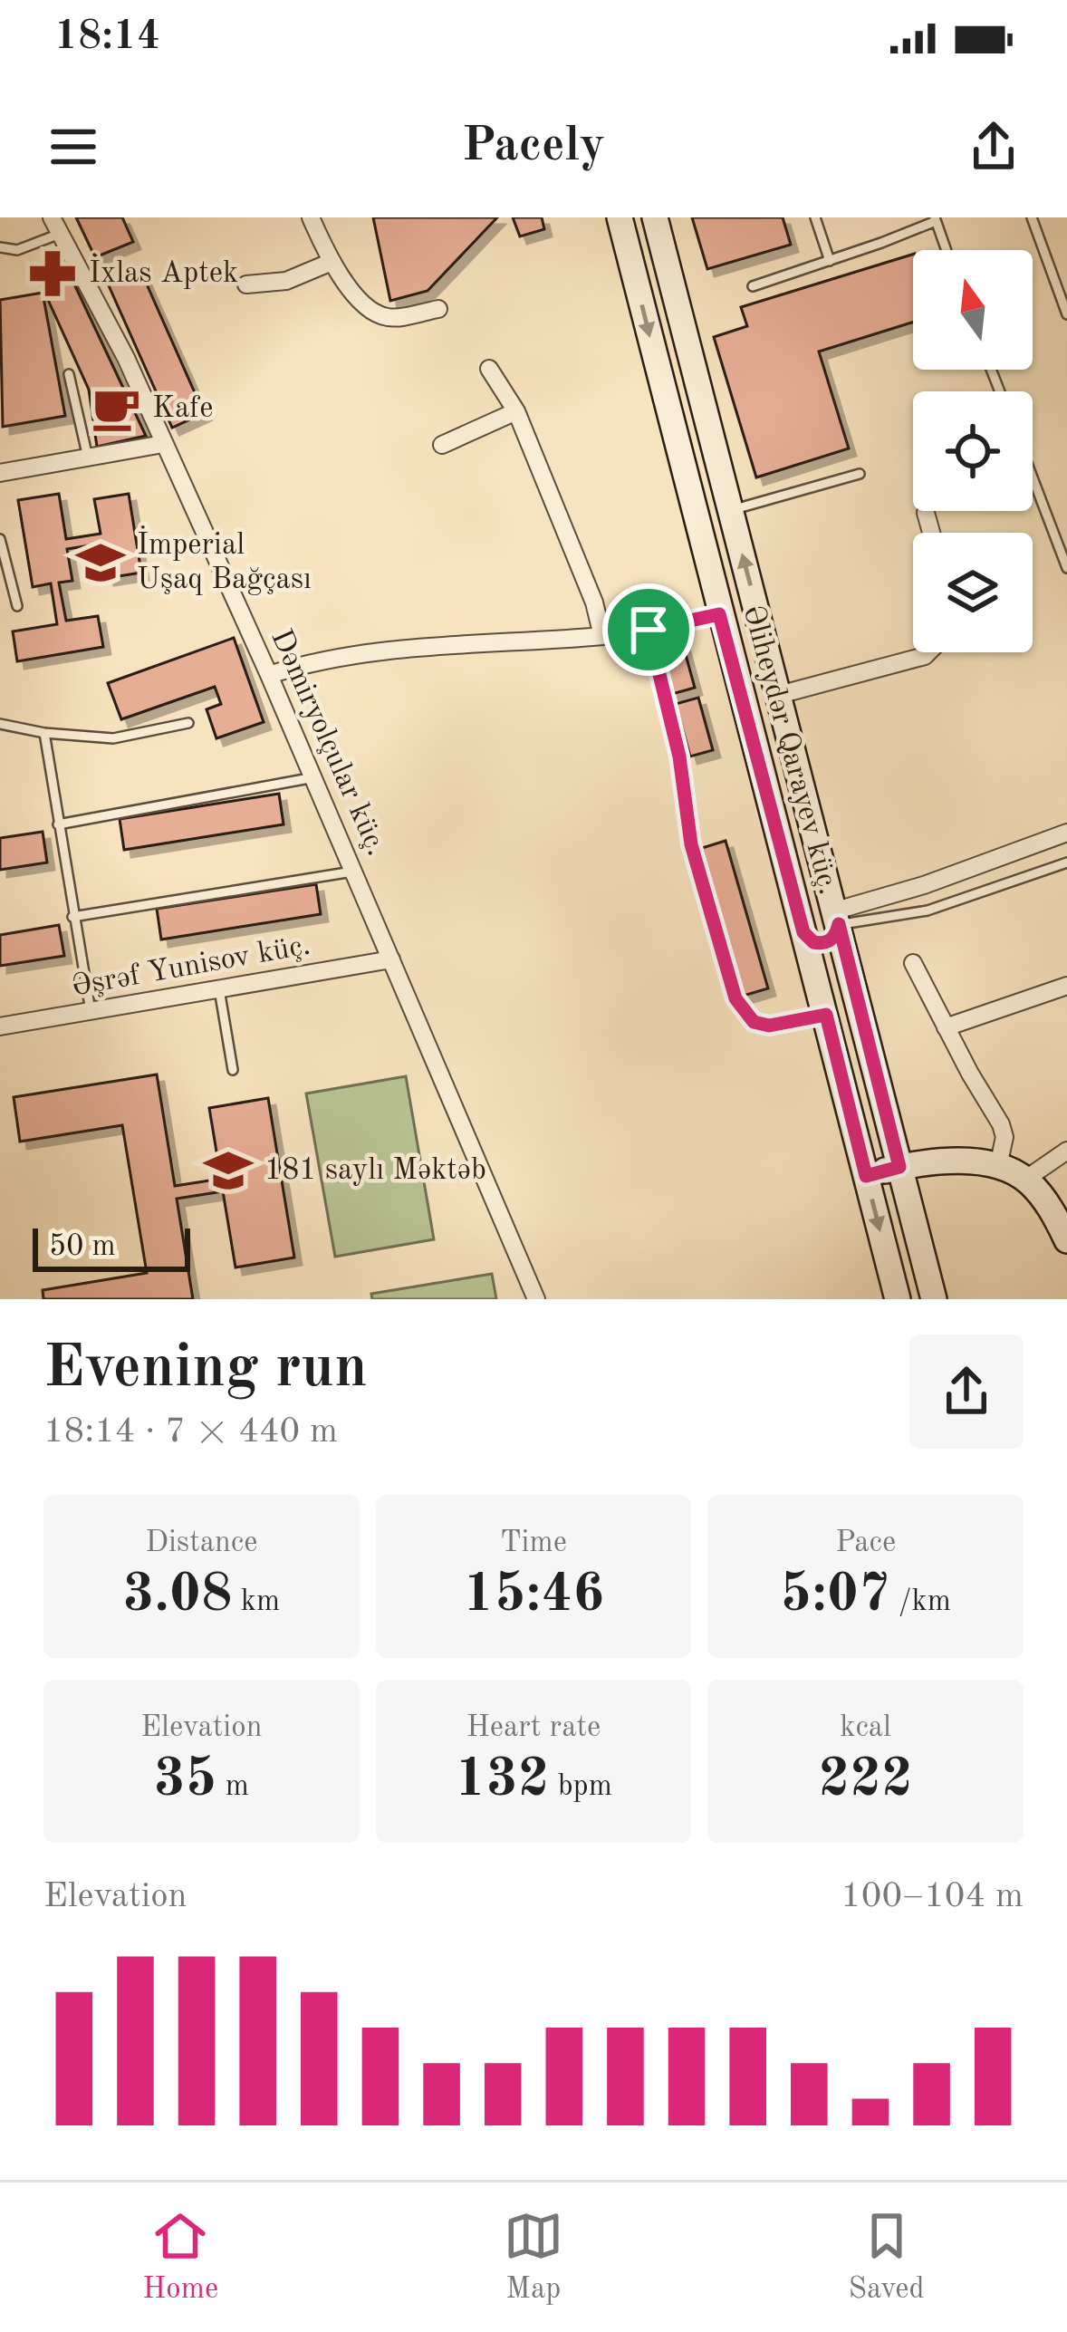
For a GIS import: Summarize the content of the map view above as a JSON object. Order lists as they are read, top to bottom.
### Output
{
  "streets": {
    "main road": ["Əliheydər Qarayev küç."],
    "street": ["Dəmiryolçular küç.", "Əşrəf Yunisov küç."]
  },
  "crossings": [
    ["Dəmiryolçular küç.", "Əşrəf Yunisov küç."]
  ],
  "places": {
    "pharmacy": ["İxlas Aptek"],
    "cafe": ["Kafe"],
    "school or university": ["İmperial Uşaq Bağçası", "181 saylı Məktəb"]
  },
  "scale_bar": "50 m",
  "north": "top",
  "page": {
    "status": "18:14",
    "header": "Pacely",
    "scale": "50 m",
    "heading": ["Evening run", "18:14 · 7 × 440 m"],
    "stats": [
      ["Distance", "3.08 km"],
      ["Time", "15:46"],
      ["Pace", "5:07 /km"],
      ["Elevation", "35 m"],
      ["Heart rate", "132 bpm"],
      ["kcal", "222"]
    ],
    "chart": ["Elevation", "100–104 m"],
    "tabs": ["Home", "Map", "Saved"]
  }
}
